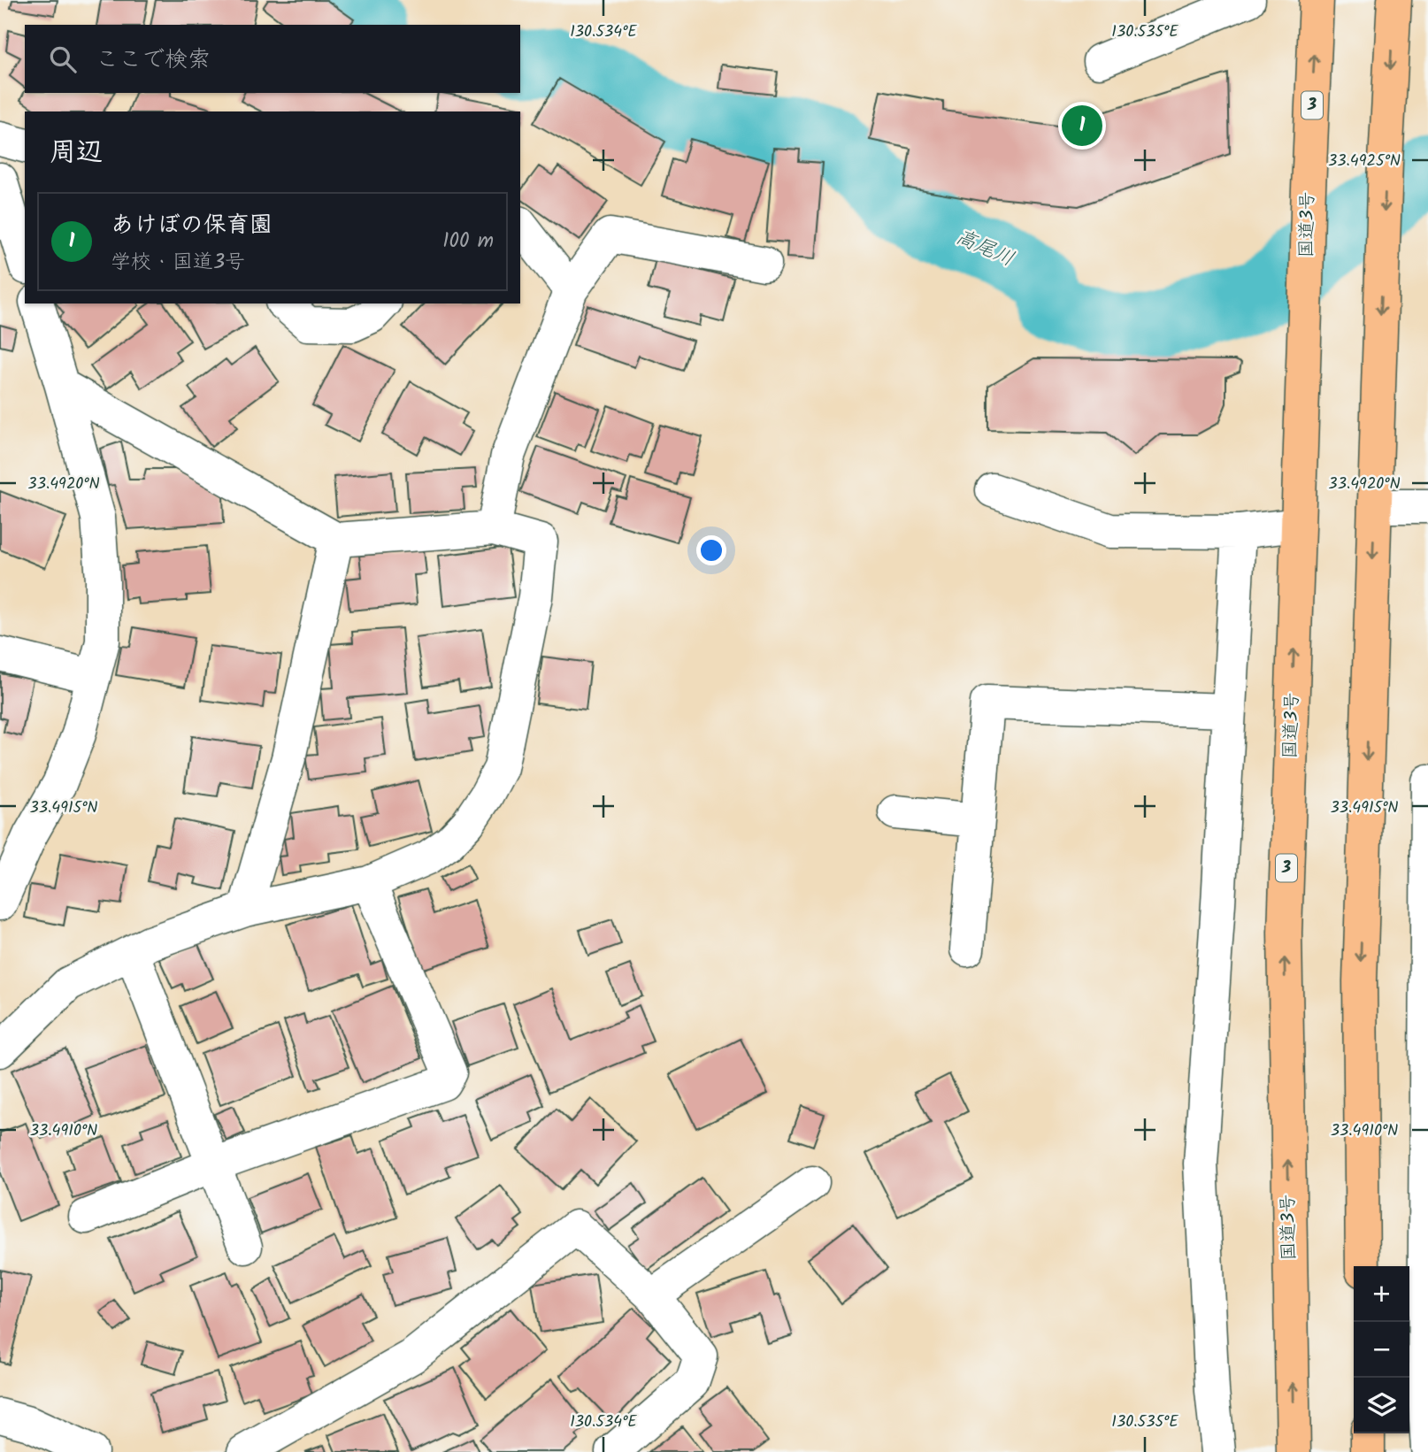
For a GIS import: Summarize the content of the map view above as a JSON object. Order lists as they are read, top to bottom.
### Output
{
  "streets": {
    "highway": ["3", "国道3号"]
  },
  "water": ["高尾川"],
  "page": {
    "search": "ここで検索",
    "pins": "1",
    "heading": "周辺",
    "list": [
      {
        "mark": "1",
        "name": "あけぼの保育園",
        "note": "学校 · 国道3号",
        "value": "100 m"
      }
    ],
    "map_buttons": ["+", "−"]
  },
  "coordinates": [
    "130.534°E",
    "130.535°E",
    "33.4925°N",
    "33.4920°N",
    "33.4915°N",
    "33.4910°N"
  ]
}
